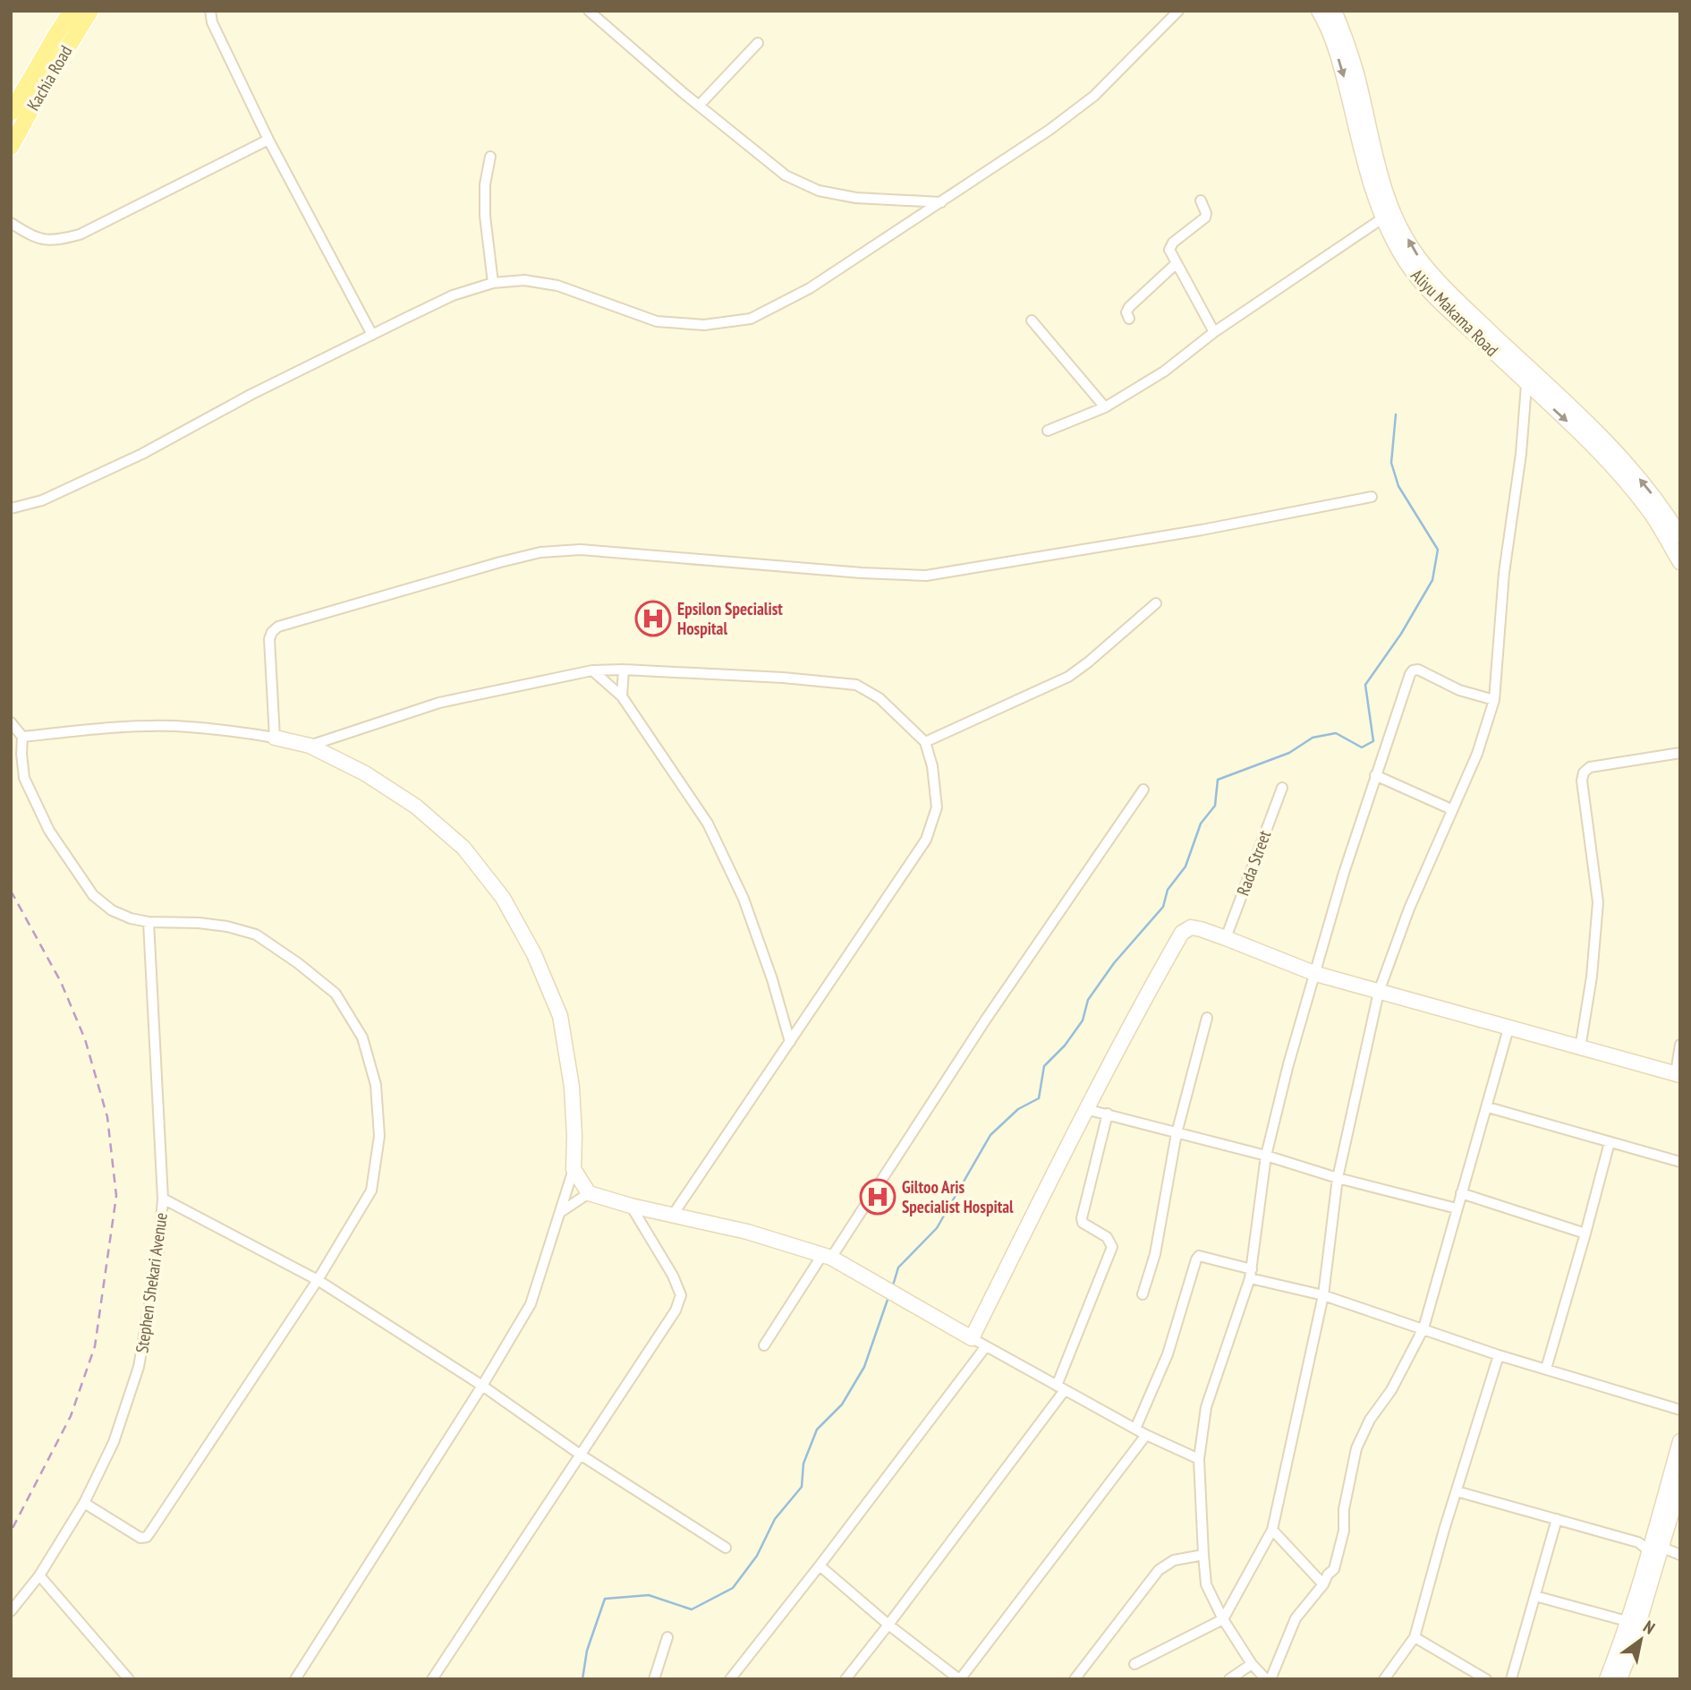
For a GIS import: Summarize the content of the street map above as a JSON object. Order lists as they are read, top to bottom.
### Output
{
  "streets": {
    "main road": ["Kachia Road"],
    "street": ["Aliyu Makama Road", "Rada Street", "Stephen Shekari Avenue"]
  },
  "places": {
    "hospital": ["Epsilon Specialist Hospital", "Giltoo Aris Specialist Hospital"]
  },
  "north": "top right"
}
